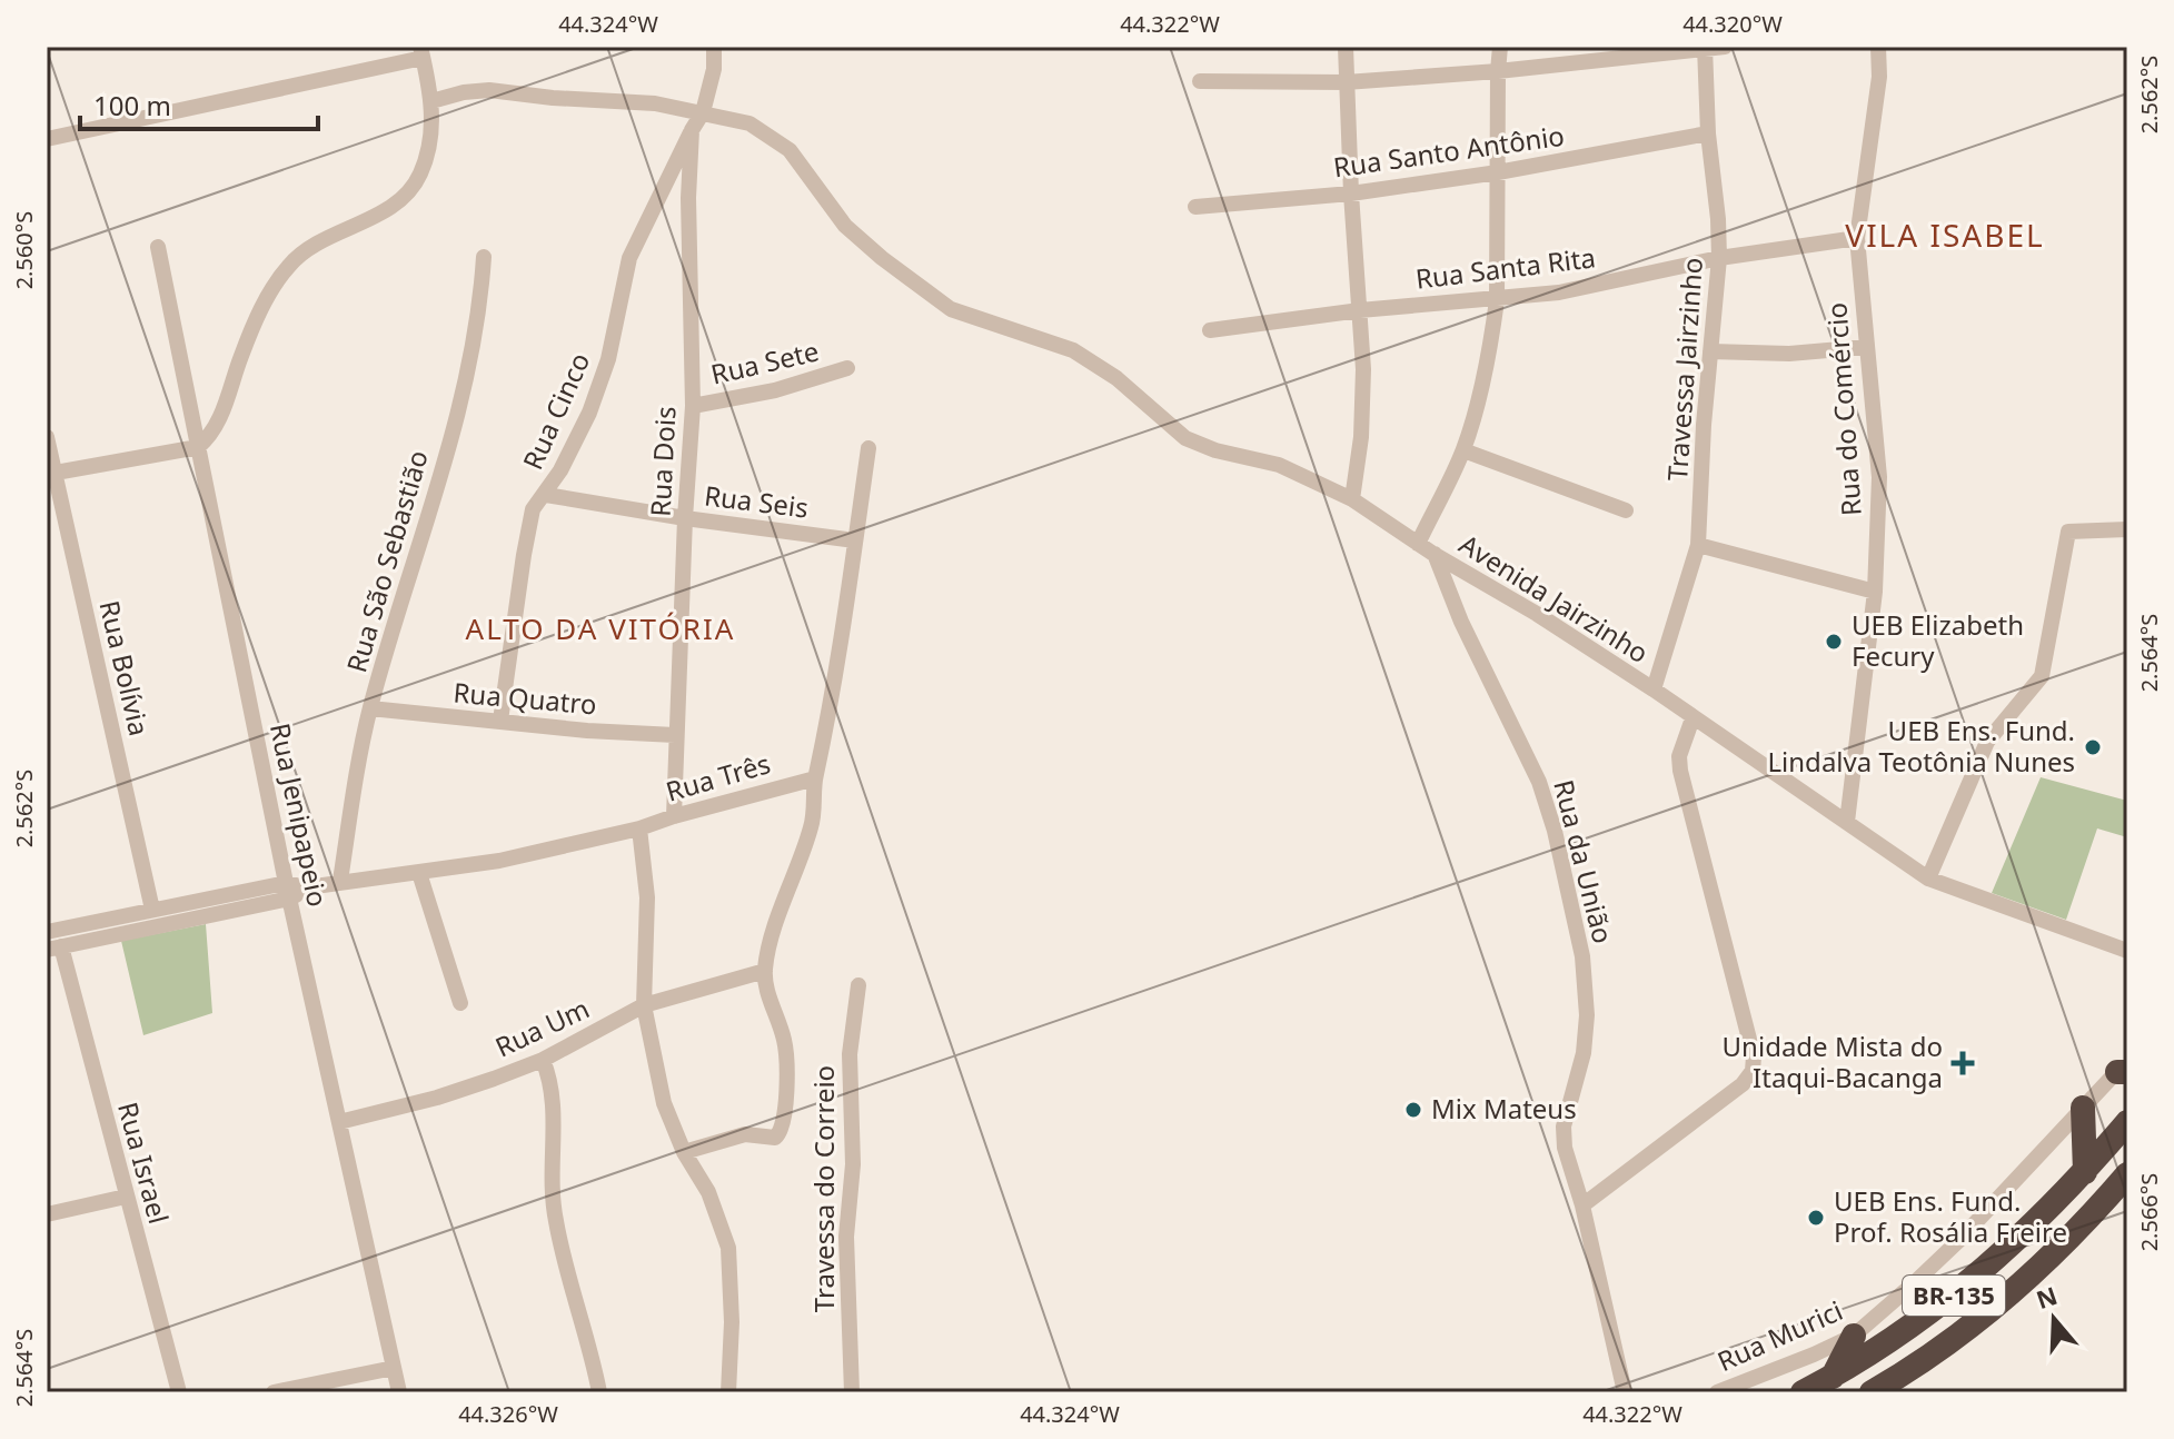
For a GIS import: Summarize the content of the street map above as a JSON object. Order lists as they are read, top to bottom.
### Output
{
  "streets": {
    "highway": ["BR-135"],
    "street": [
      "Rua Santo Antônio",
      "Rua Santa Rita",
      "Rua Sete",
      "Travessa Jairzinho",
      "Rua do Comércio",
      "Rua Cinco",
      "Rua Dois",
      "Rua Seis",
      "Rua São Sebastião",
      "Avenida Jairzinho",
      "Rua Bolívia",
      "Rua Quatro",
      "Rua Três",
      "Rua Jenipapeio",
      "Rua da União",
      "Rua Um",
      "Rua Israel",
      "Travessa do Correio",
      "Rua Murici"
    ]
  },
  "crossings": [
    ["Rua Santo Antônio", "Travessa Jairzinho"],
    ["Rua Santa Rita", "Travessa Jairzinho"],
    ["Rua Santa Rita", "Rua do Comércio"],
    ["Rua Sete", "Rua Dois"],
    ["Travessa Jairzinho", "Avenida Jairzinho"],
    ["Rua do Comércio", "Avenida Jairzinho"],
    ["Rua Cinco", "Rua Dois"],
    ["Rua Cinco", "Rua Seis"],
    ["Rua Cinco", "Rua Quatro"],
    ["Rua Dois", "Rua Seis"],
    ["Rua Dois", "Avenida Jairzinho"],
    ["Rua Dois", "Rua Quatro"],
    ["Rua Dois", "Rua Três"],
    ["Rua São Sebastião", "Rua Quatro"],
    ["Rua São Sebastião", "Rua Três"],
    ["Avenida Jairzinho", "Rua da União"],
    ["Rua Três", "Rua Jenipapeio"],
    ["Rua Jenipapeio", "Rua Um"]
  ],
  "districts": ["VILA ISABEL", "ALTO DA VITÓRIA"],
  "places": {
    "other": [
      "UEB Elizabeth Fecury",
      "UEB Ens. Fund. Lindalva Teotônia Nunes",
      "Mix Mateus",
      "UEB Ens. Fund. Prof. Rosália Freire"
    ],
    "health": ["Unidade Mista do Itaqui-Bacanga"]
  },
  "scale_bar": "100 m",
  "north": "top",
  "coordinates": [
    "44.324°W",
    "44.322°W",
    "44.320°W",
    "2.562°S",
    "2.560°S",
    "2.564°S",
    "2.566°S",
    "44.326°W"
  ]
}
